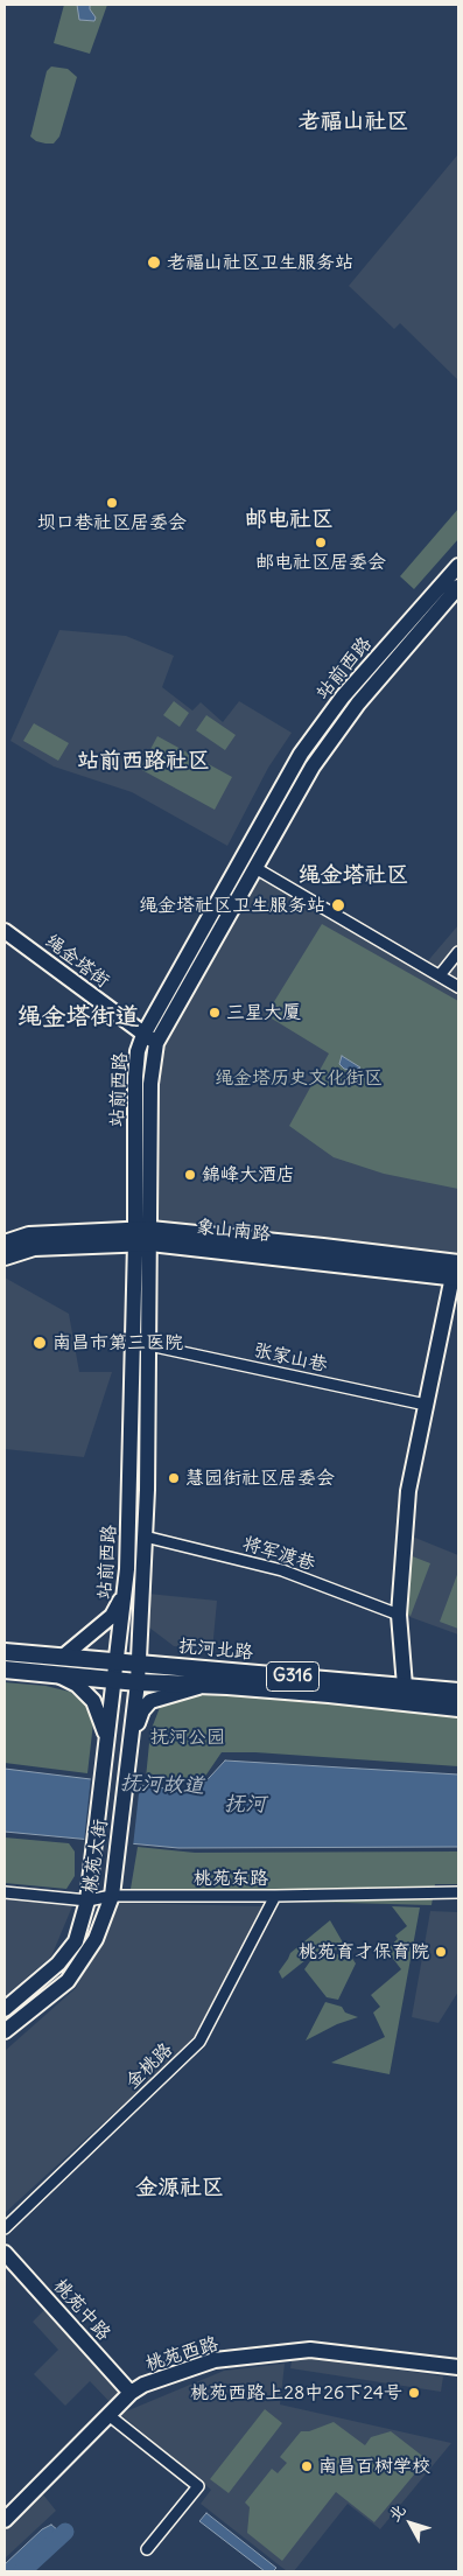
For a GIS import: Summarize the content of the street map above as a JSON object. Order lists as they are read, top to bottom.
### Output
{
  "streets": {
    "main road": [
      "站前西路",
      "绳金塔街",
      "象山南路",
      "抚河北路",
      "G316",
      "桃苑大街",
      "桃苑中路",
      "桃苑西路"
    ],
    "street": [
      "张家山巷",
      "将军渡巷",
      "桃苑东路",
      "金桃路"
    ]
  },
  "crossings": [
    ["站前西路", "绳金塔街"],
    ["站前西路", "象山南路"],
    ["站前西路", "张家山巷"],
    ["站前西路", "将军渡巷"],
    ["站前西路", "抚河北路"],
    ["站前西路", "桃苑大街"],
    ["抚河北路", "桃苑大街"],
    ["桃苑大街", "桃苑东路"],
    ["桃苑东路", "金桃路"],
    ["桃苑中路", "桃苑西路"]
  ],
  "districts": [
    "老福山社区",
    "邮电社区",
    "站前西路社区",
    "绳金塔社区",
    "绳金塔街道",
    "金源社区"
  ],
  "water": ["抚河故道", "抚河"],
  "parks": ["绳金塔历史文化街区", "抚河公园"],
  "places": [
    "老福山社区卫生服务站",
    "坝口巷社区居委会",
    "邮电社区居委会",
    "绳金塔社区卫生服务站",
    "三星大厦",
    "錦峰大酒店",
    "南昌市第三医院",
    "慧园街社区居委会",
    "桃苑育才保育院",
    "桃苑西路上28中26下24号",
    "南昌百树学校"
  ],
  "north": "top left"
}
